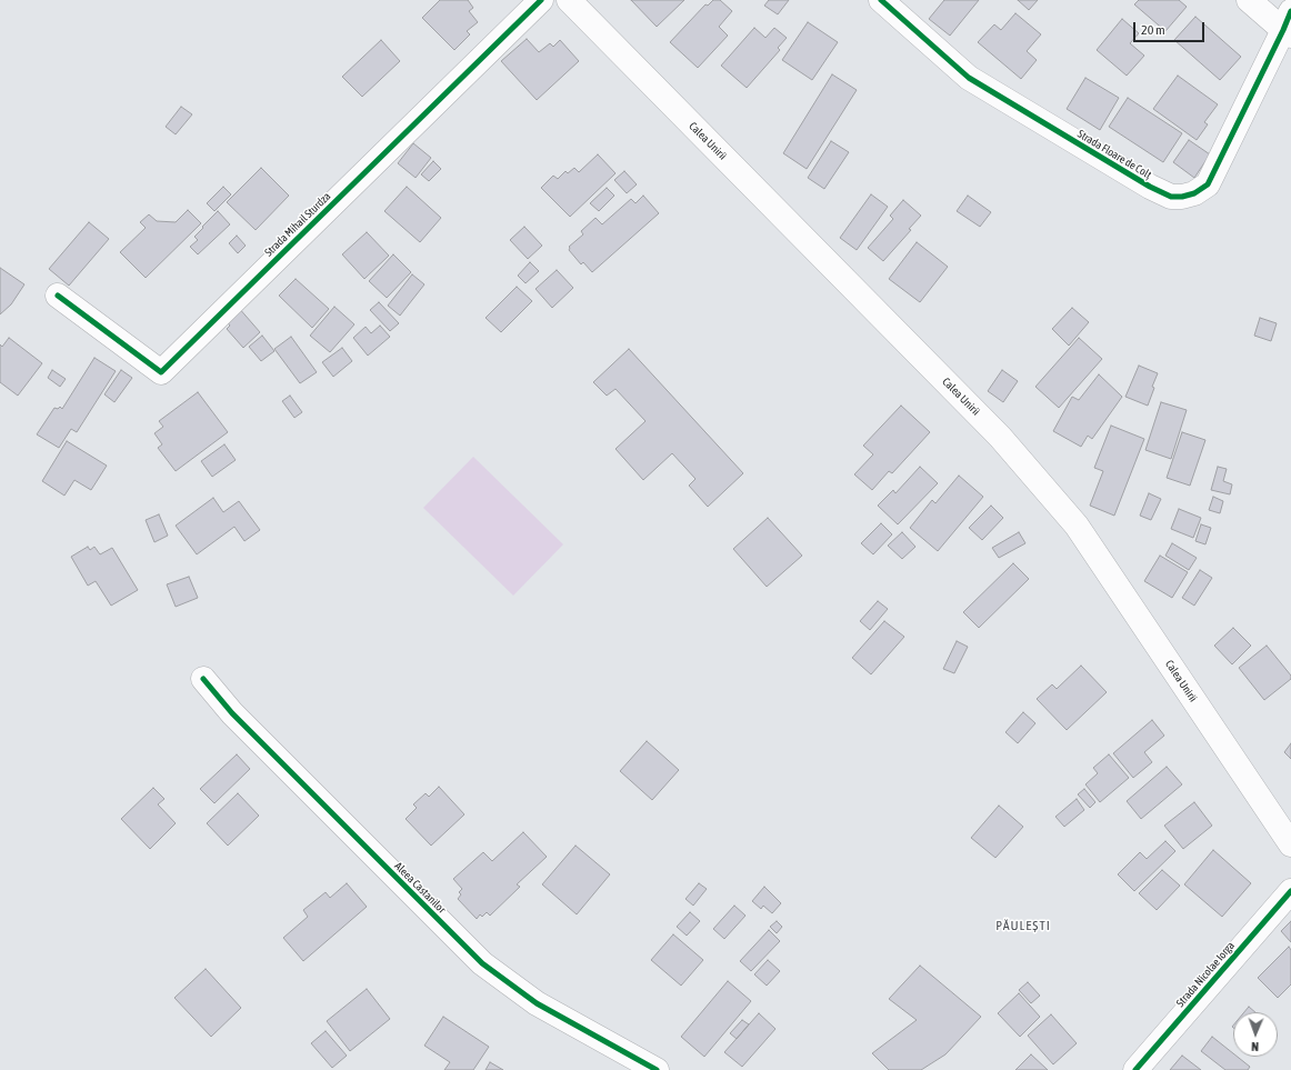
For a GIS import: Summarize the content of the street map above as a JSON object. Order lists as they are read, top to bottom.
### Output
{
  "streets": {
    "street": [
      "Calea Unirii",
      "Strada Floare de Colț",
      "Strada Mihail Sturdza",
      "Aleea Castanilor",
      "Strada Nicolae Iorga"
    ]
  },
  "districts": ["PĂULEȘTI"],
  "scale_bar": "20 m",
  "north": "bottom"
}
